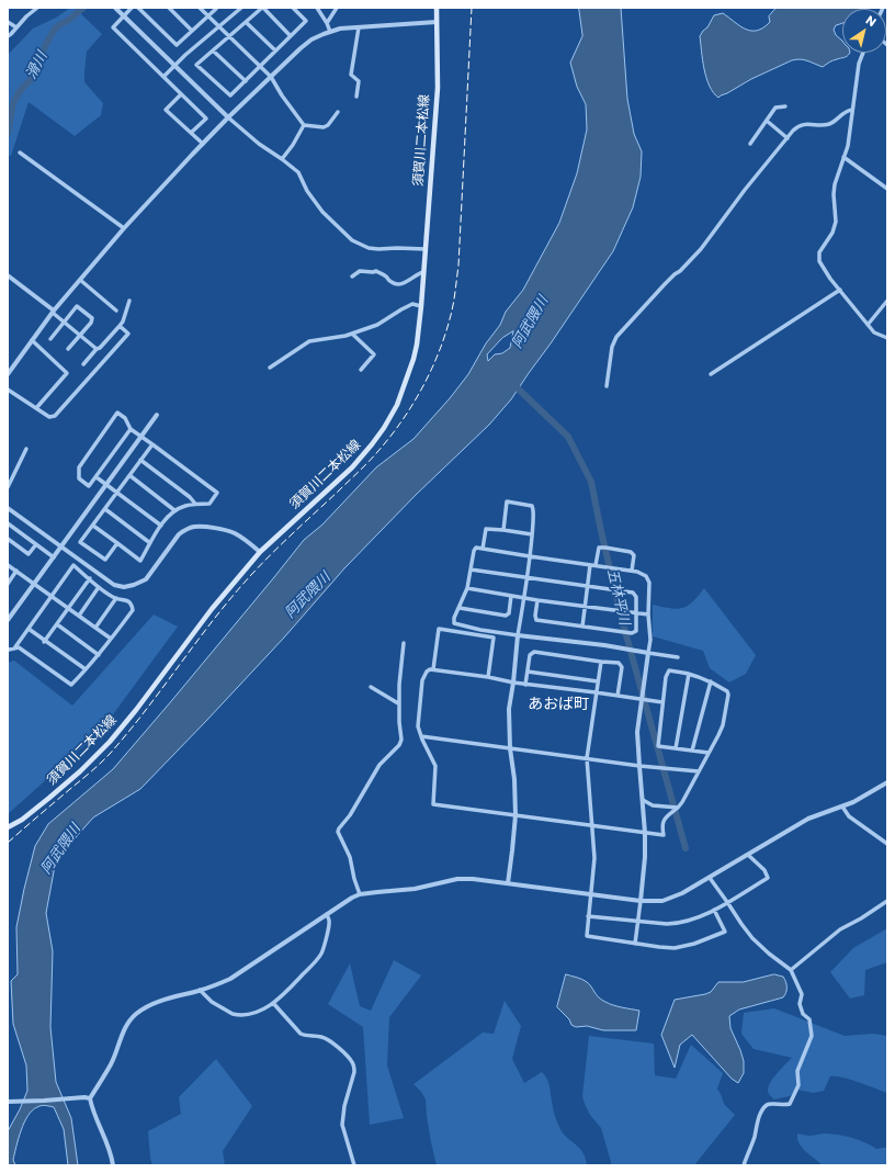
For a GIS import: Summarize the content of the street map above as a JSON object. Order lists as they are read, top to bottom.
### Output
{
  "streets": {
    "main road": ["須賀川二本松線"]
  },
  "districts": ["あおば町"],
  "water": ["滑川", "阿武隈川", "五林平川"],
  "north": "top right"
}
